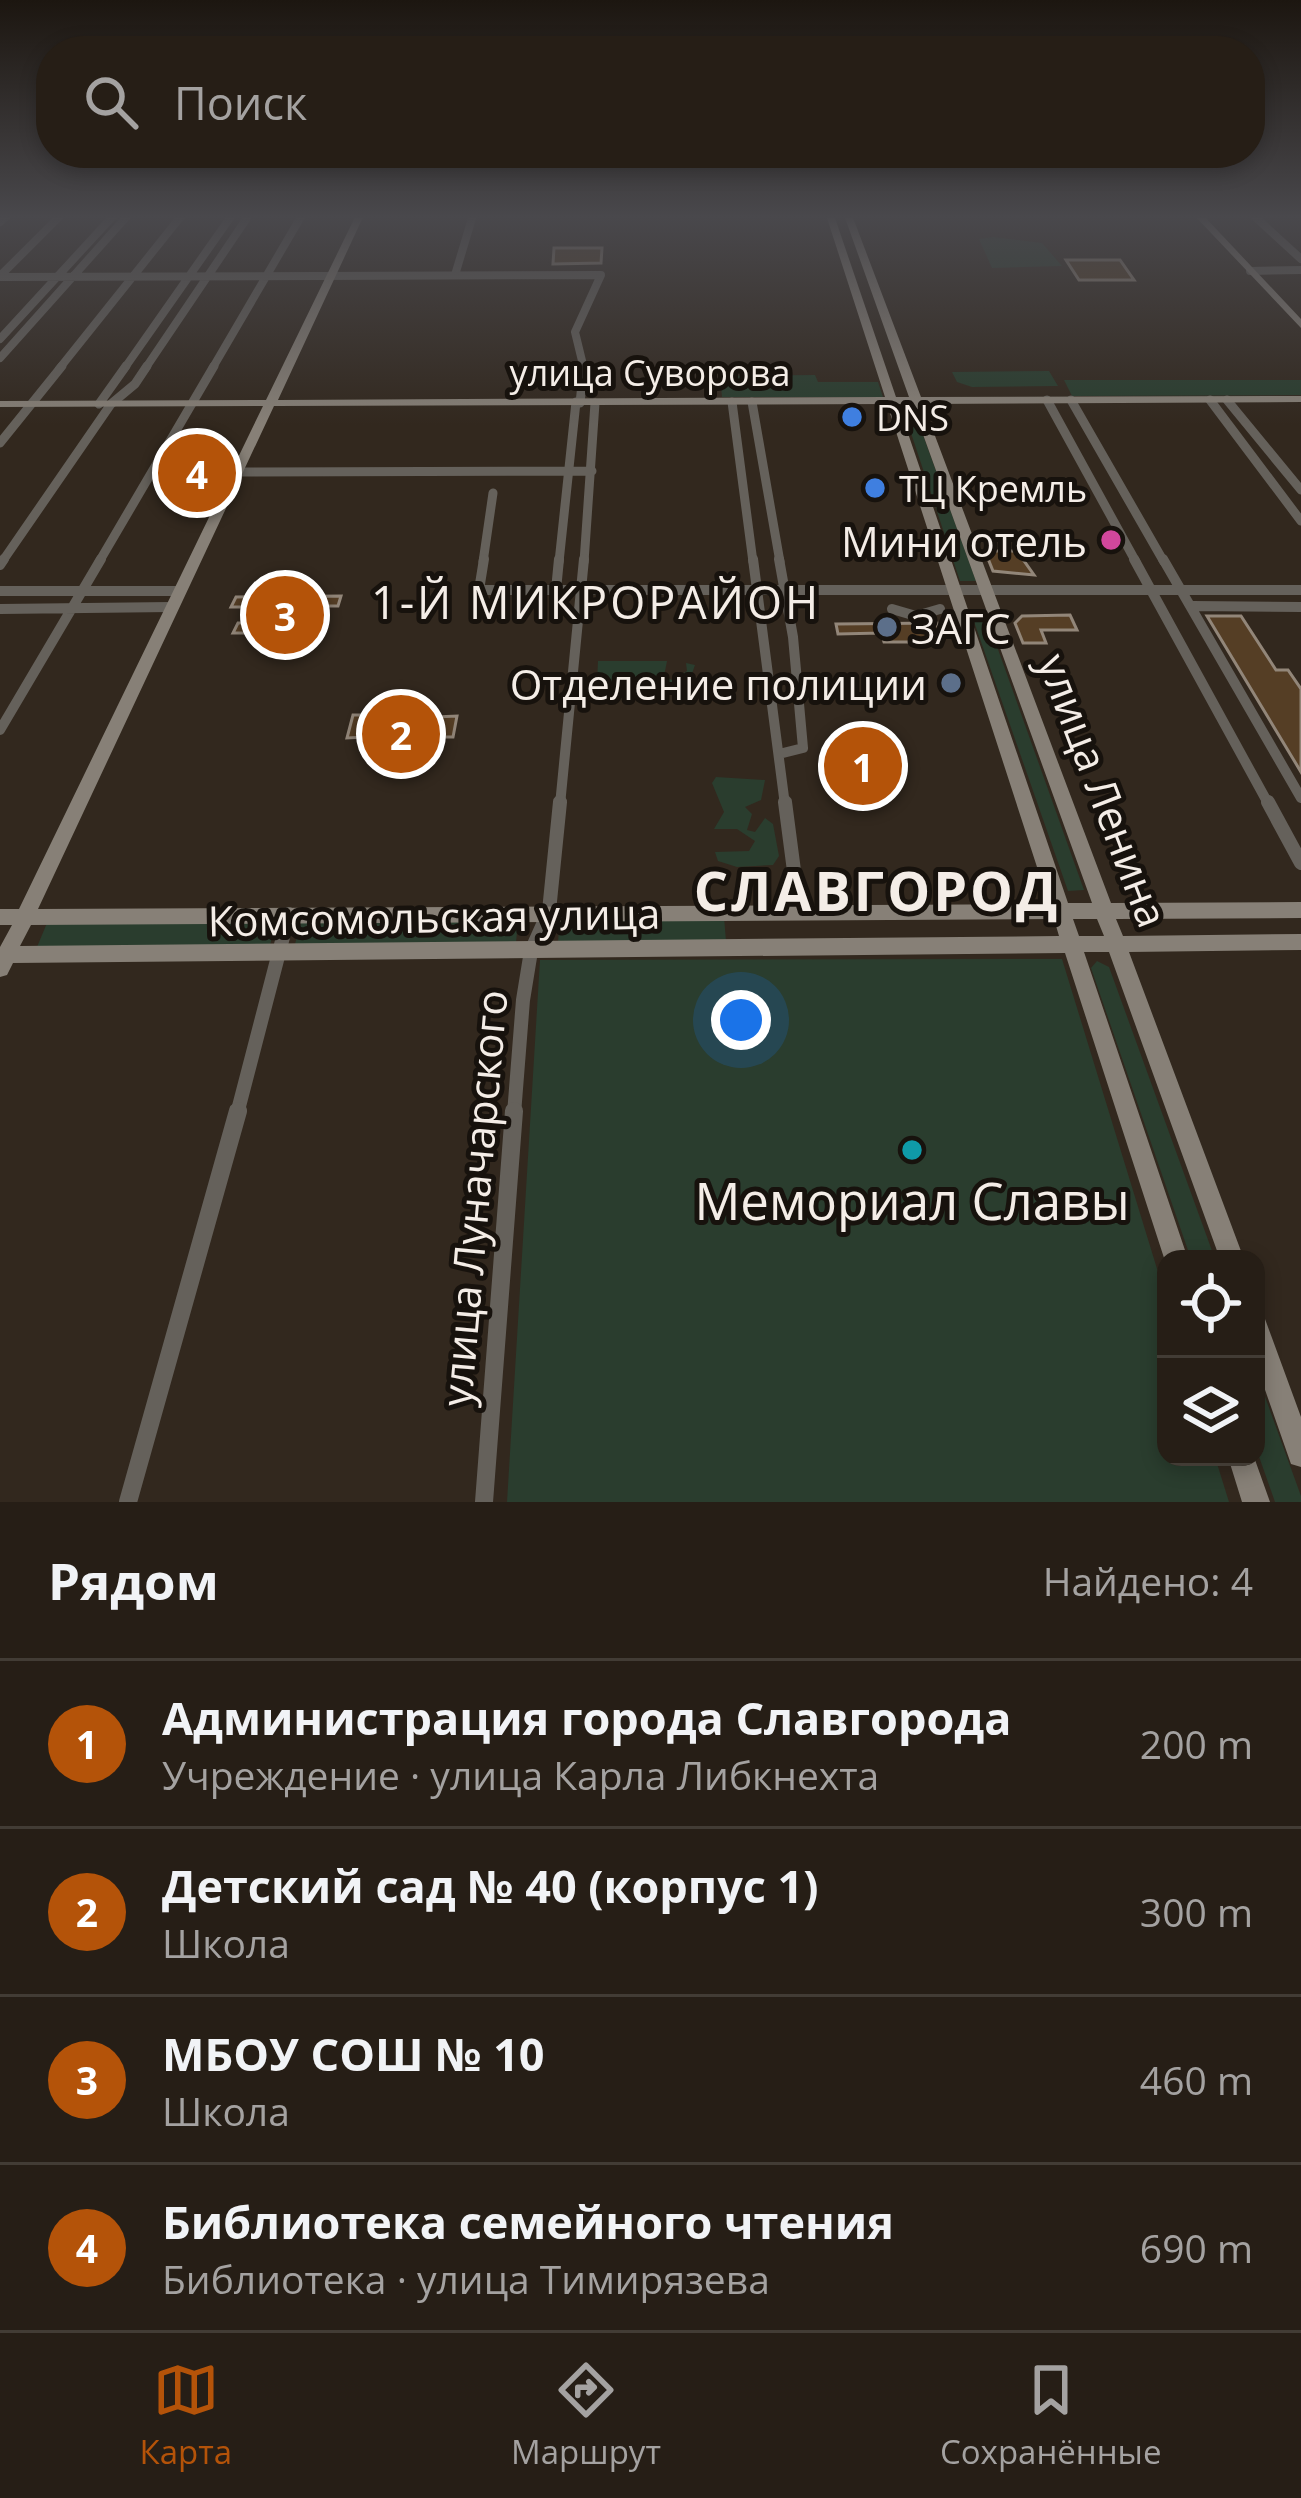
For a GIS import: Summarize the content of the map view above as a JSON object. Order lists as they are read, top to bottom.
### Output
{
  "streets": {
    "street": [
      "улица Суворова",
      "улица Ленина",
      "Комсомольская улица",
      "улица Луначарского"
    ]
  },
  "crossings": [
    ["улица Суворова", "улица Ленина"],
    ["улица Суворова", "улица Луначарского"],
    ["улица Ленина", "Комсомольская улица"],
    ["Комсомольская улица", "улица Луначарского"]
  ],
  "districts": ["1-Й МИКРОРАЙОН", "СЛАВГОРОД"],
  "places": [
    "DNS",
    "ТЦ Кремль",
    "Мини отель",
    "ЗАГС",
    "Отделение полиции",
    "Мемориал Славы"
  ],
  "page": {
    "search": "Поиск",
    "pins": [
      "4",
      "3",
      "2",
      "1"
    ],
    "heading": ["Рядом", "Найдено: 4"],
    "list": [
      {
        "mark": "1",
        "name": "Администрация города Славгорода",
        "note": "Учреждение · улица Карла Либкнехта",
        "value": "200 m"
      },
      {
        "mark": "2",
        "name": "Детский сад № 40 (корпус 1)",
        "note": "Школа",
        "value": "300 m"
      },
      {
        "mark": "3",
        "name": "МБОУ СОШ № 10",
        "note": "Школа",
        "value": "460 m"
      },
      {
        "mark": "4",
        "name": "Библиотека семейного чтения",
        "note": "Библиотека · улица Тимирязева",
        "value": "690 m"
      }
    ],
    "nav": ["Карта", "Маршрут", "Сохранённые"]
  }
}
